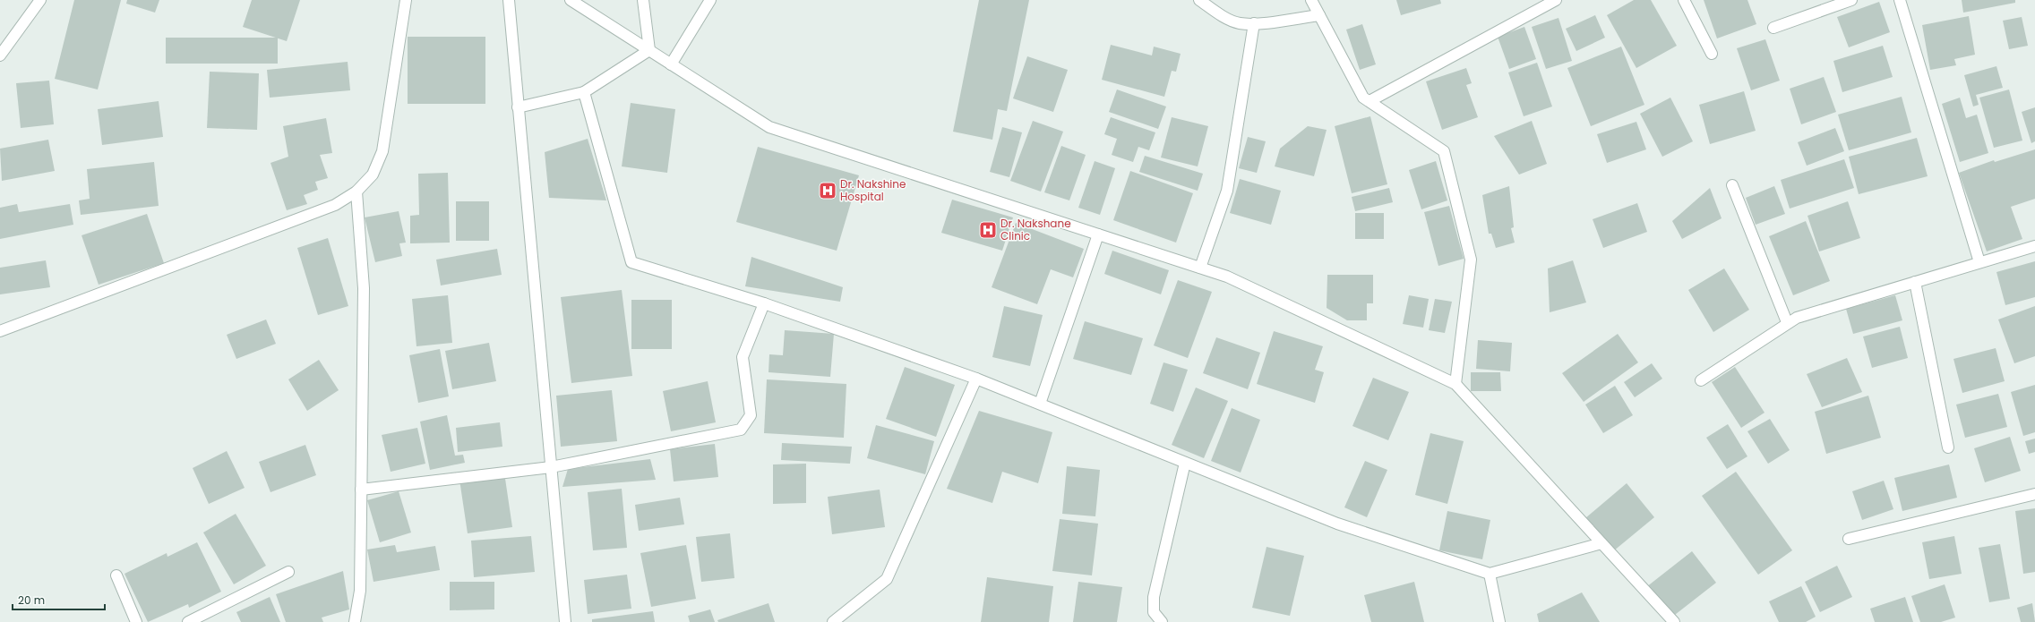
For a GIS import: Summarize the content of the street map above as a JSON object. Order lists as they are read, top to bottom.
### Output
{
  "places": {
    "hospital": ["Dr. Nakshine Hospital", "Dr. Nakshane Clinic"]
  },
  "scale_bar": "20 m"
}
